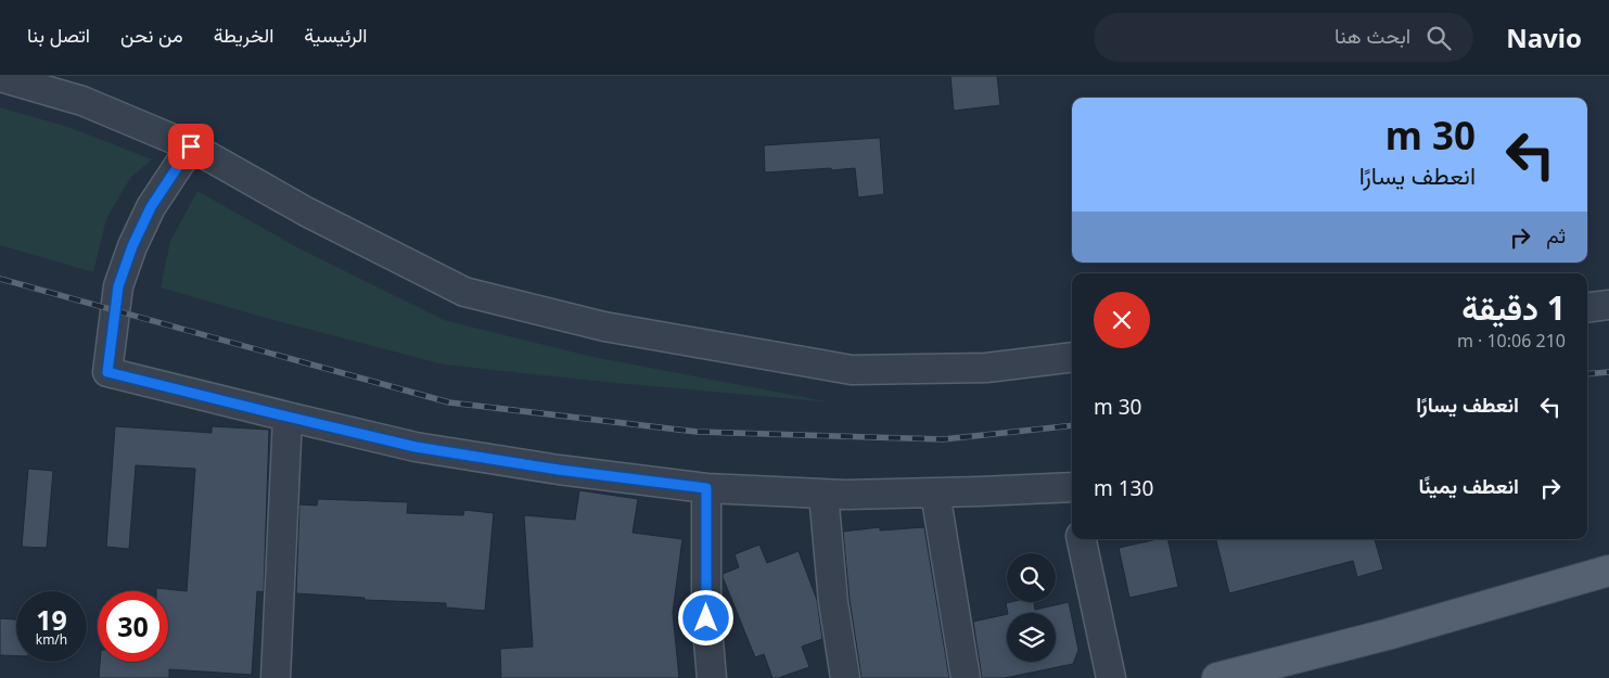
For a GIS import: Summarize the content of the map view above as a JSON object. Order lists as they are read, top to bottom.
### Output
{
  "page": {
    "header": "Navio",
    "search": "ابحث هنا",
    "nav": [
      "الرئيسية",
      "الخريطة",
      "من نحن",
      "اتصل بنا"
    ],
    "turn": ["30 m", "انعطف يسارًا"],
    "then": "ثم",
    "heading": ["1 دقيقة", "210 m · 10:06"],
    "list": [
      {
        "name": "انعطف يسارًا",
        "value": "30 m"
      },
      {
        "name": "انعطف يمينًا",
        "value": "130 m"
      }
    ],
    "speed": "19 km/h",
    "limit": "30"
  }
}
